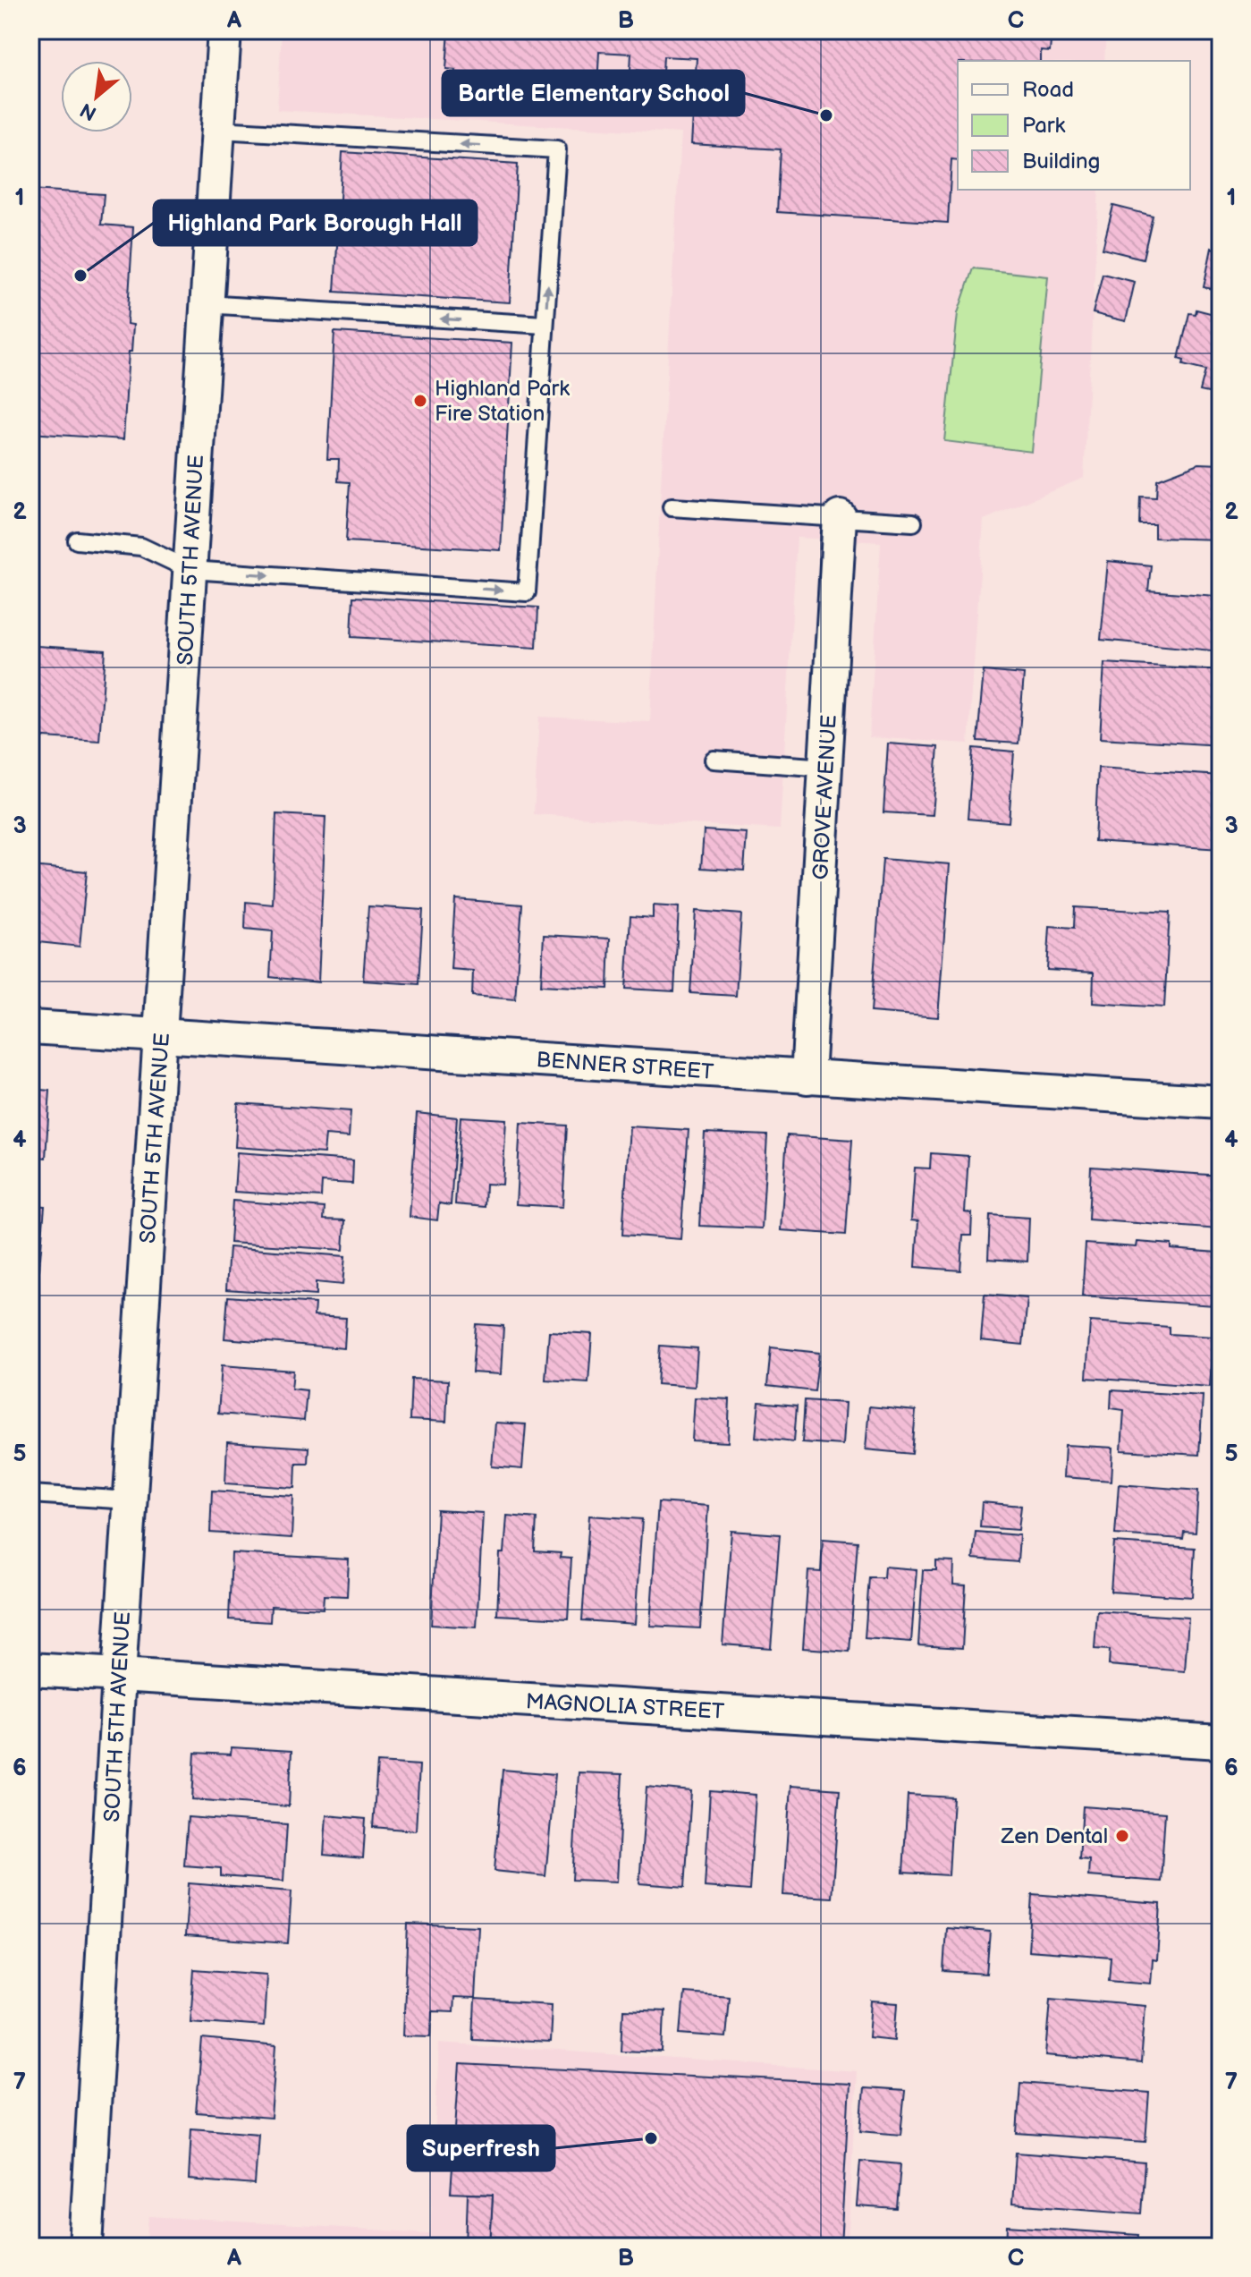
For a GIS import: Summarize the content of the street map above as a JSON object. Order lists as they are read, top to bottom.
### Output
{
  "streets": {
    "street": [
      "SOUTH 5TH AVENUE",
      "GROVE AVENUE",
      "BENNER STREET",
      "MAGNOLIA STREET"
    ]
  },
  "crossings": [
    ["SOUTH 5TH AVENUE", "BENNER STREET"],
    ["SOUTH 5TH AVENUE", "MAGNOLIA STREET"],
    ["GROVE AVENUE", "BENNER STREET"]
  ],
  "places": [
    "Bartle Elementary School",
    "Highland Park Borough Hall",
    "Highland Park Fire Station",
    "Zen Dental",
    "Superfresh"
  ],
  "legend": ["Road", "Park", "Building"],
  "north": "bottom left",
  "grid": {
    "columns": ["A", "B", "C"],
    "rows": [
      "1",
      "2",
      "3",
      "4",
      "5",
      "6",
      "7"
    ]
  }
}
